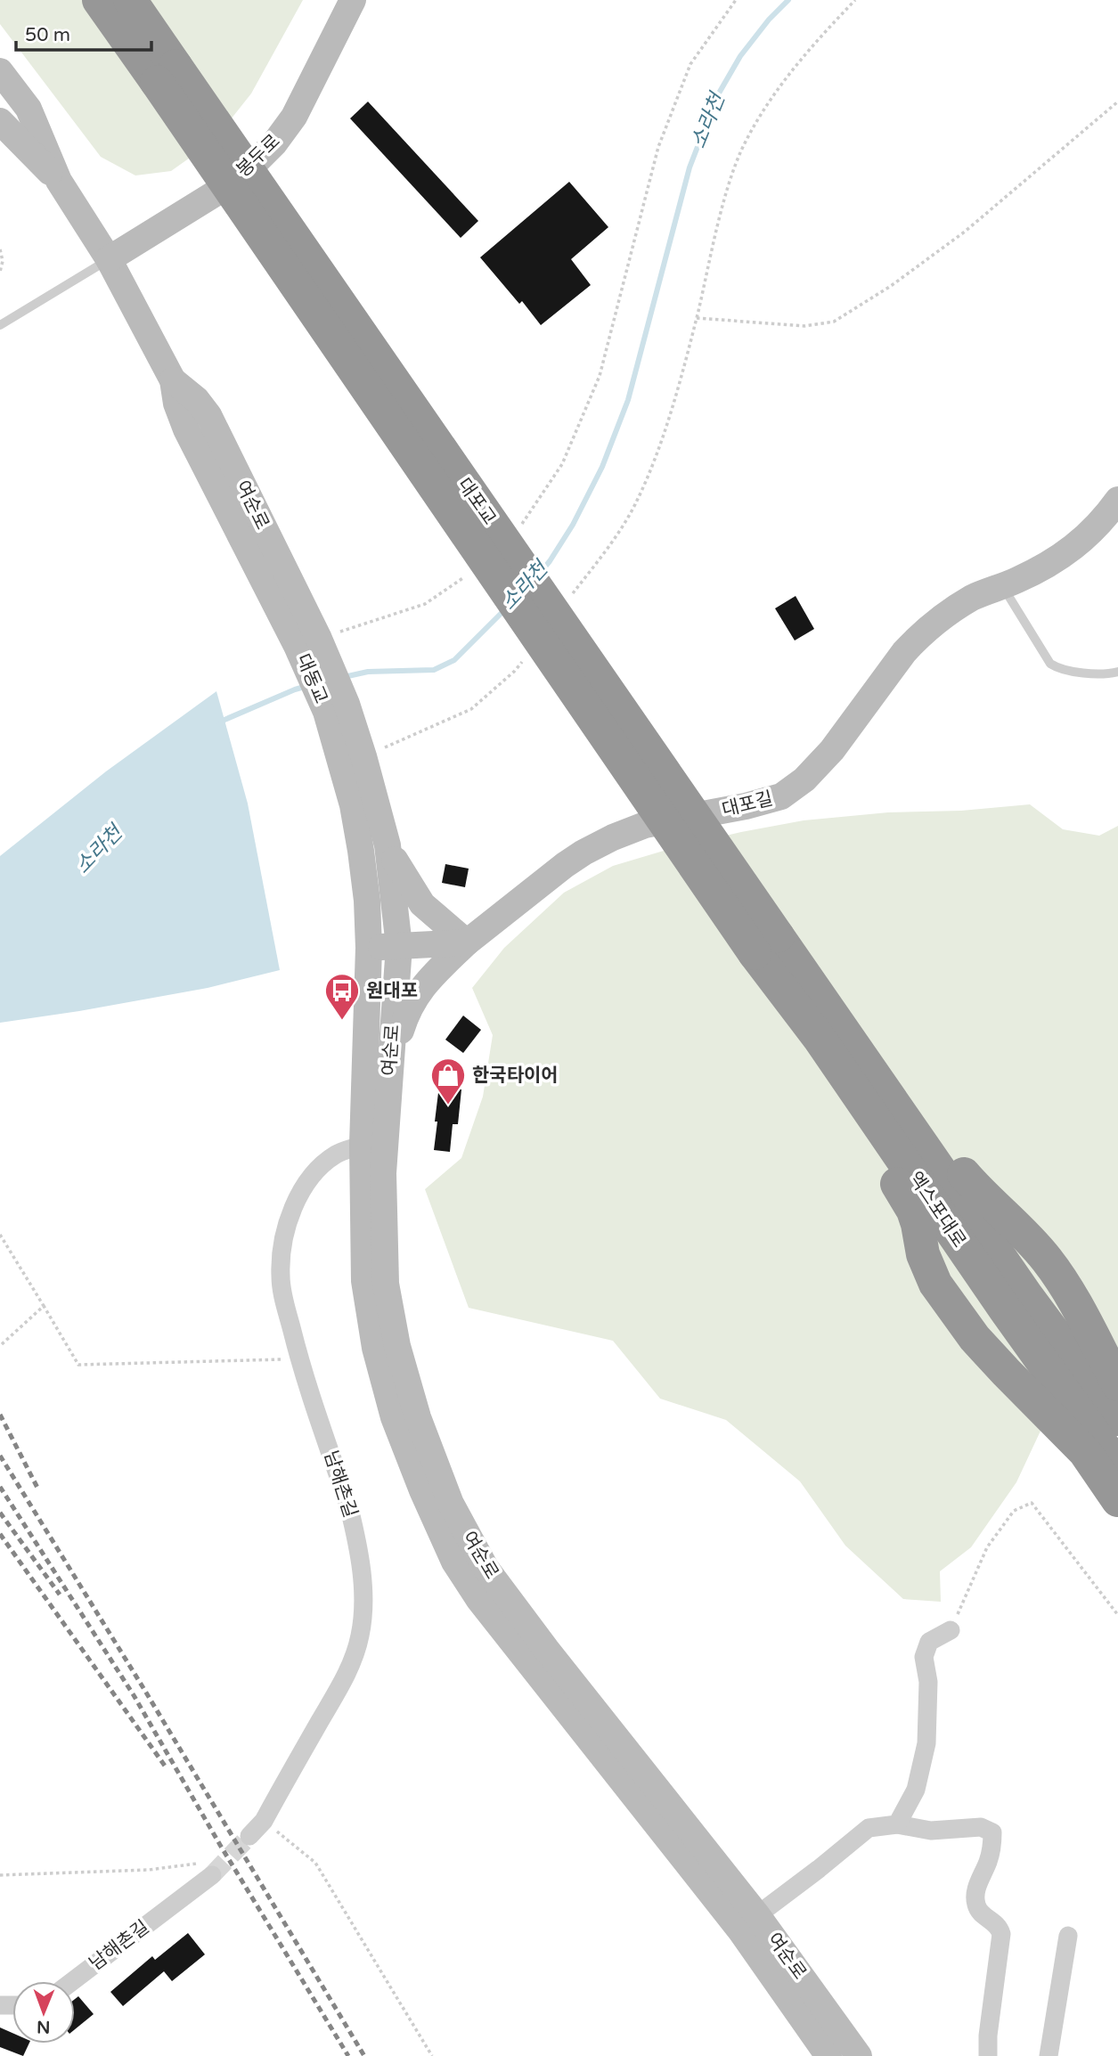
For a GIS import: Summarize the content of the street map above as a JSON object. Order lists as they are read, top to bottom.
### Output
{
  "streets": {
    "highway": ["대포교", "엑스포대로"],
    "street": [
      "봉두로",
      "여순로",
      "대동교",
      "대포길",
      "남해촌길"
    ]
  },
  "crossings": [
    ["봉두로", "여순로"],
    ["대포교", "엑스포대로"],
    ["여순로", "대동교"],
    ["여순로", "대포길"],
    ["여순로", "남해촌길"]
  ],
  "water": ["소라천"],
  "places": {
    "bus stop": ["원대포"],
    "shop": ["한국타이어"]
  },
  "scale_bar": "50 m",
  "north": "bottom"
}
